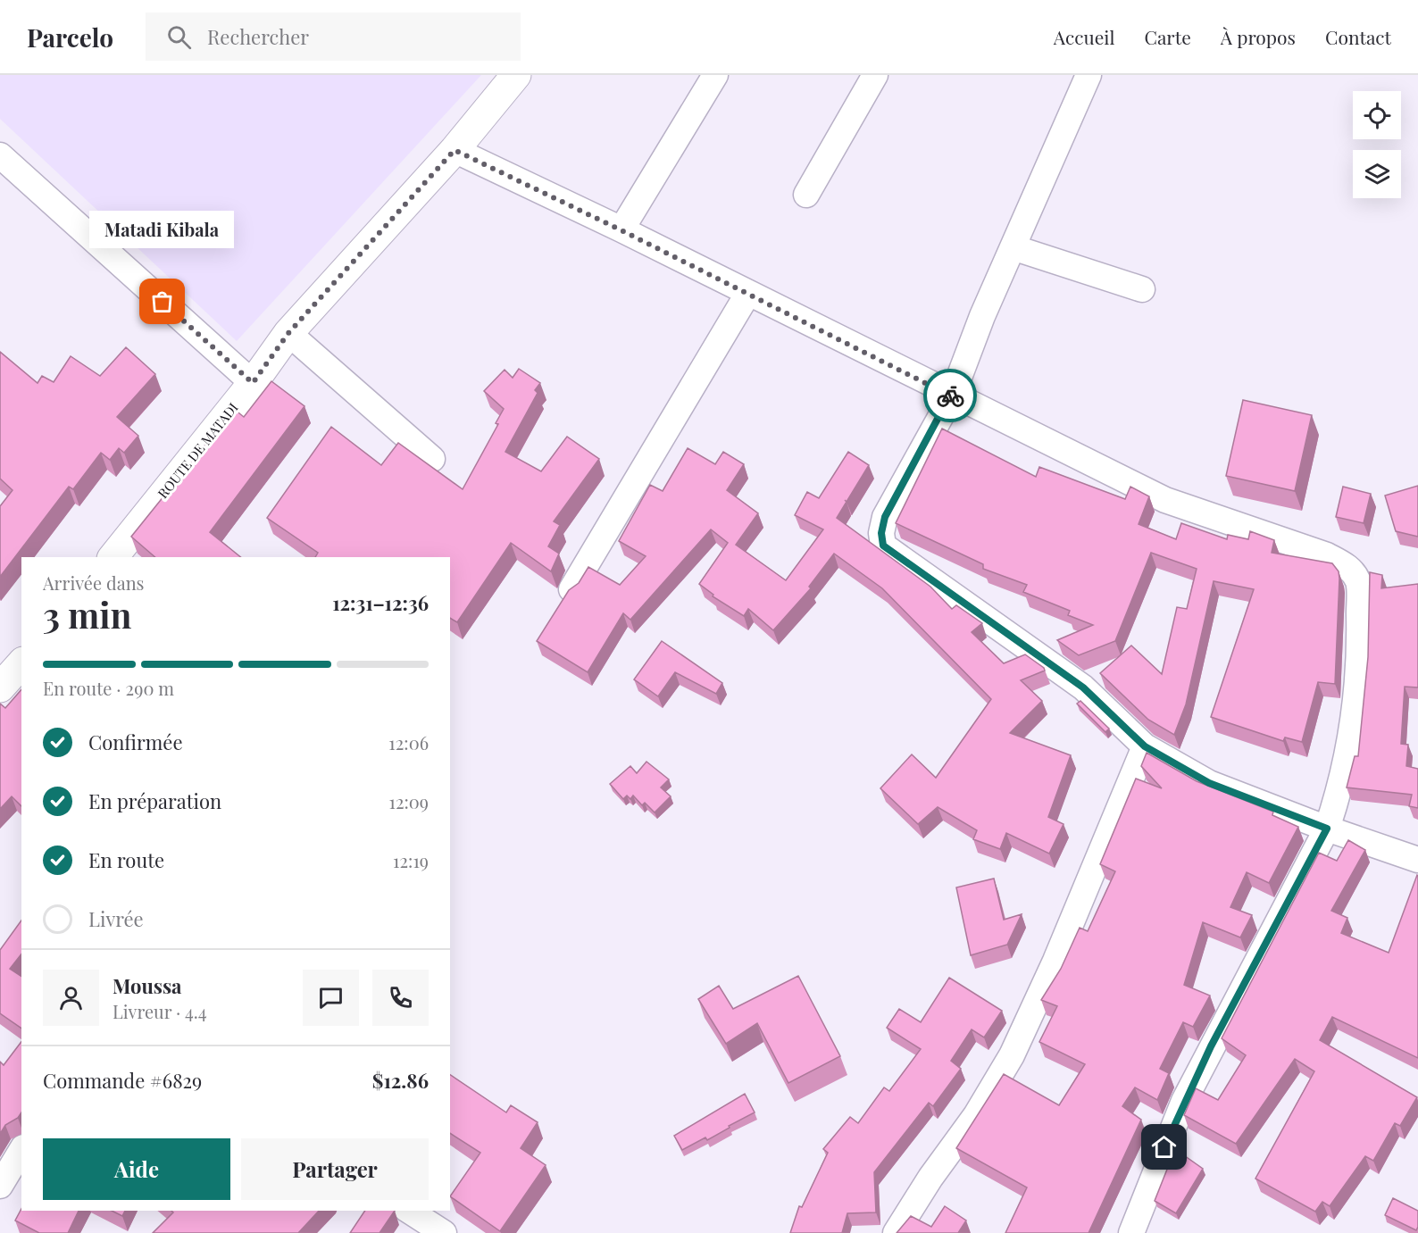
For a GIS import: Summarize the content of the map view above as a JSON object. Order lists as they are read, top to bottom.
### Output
{
  "streets": {
    "highway": ["ROUTE DE MATADI"]
  },
  "places": ["Matadi Kibala"],
  "page": {
    "header": "Parcelo",
    "search": "Rechercher",
    "nav": [
      "Accueil",
      "Carte",
      "À propos",
      "Contact"
    ],
    "bubble": "Matadi Kibala",
    "heading": ["3 min", "Arrivée dans", "12:31–12:36"],
    "panel": [
      "Moussa",
      "Livreur · 4.4",
      "Commande #6829",
      "$12.86"
    ],
    "bar": "En route · 290 m",
    "list": [
      ["Confirmée", "12:06"],
      ["En préparation", "12:09"],
      ["En route", "12:19"],
      "Livrée"
    ],
    "buttons": ["Aide", "Partager"]
  }
}
